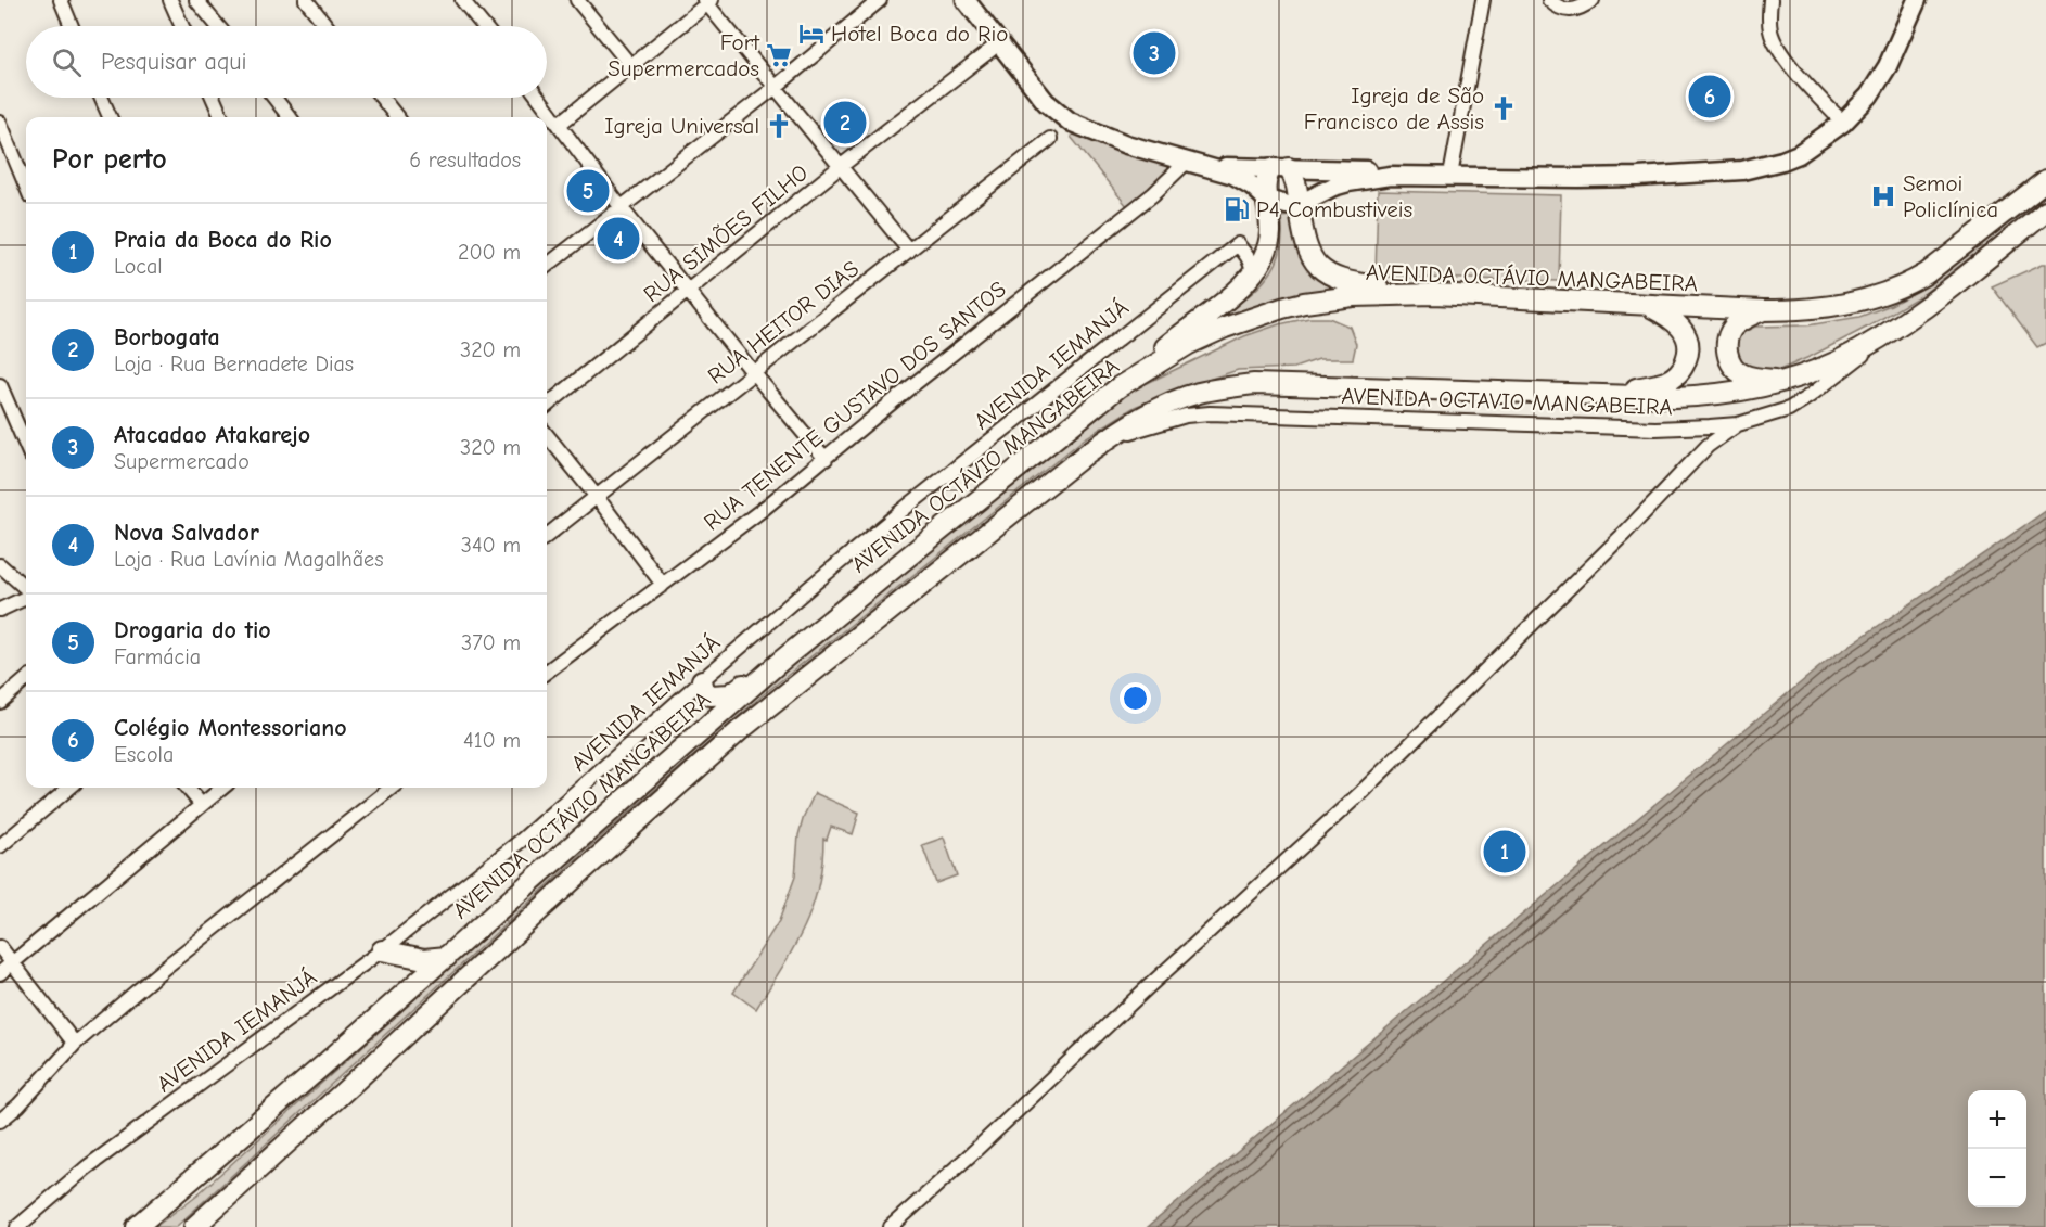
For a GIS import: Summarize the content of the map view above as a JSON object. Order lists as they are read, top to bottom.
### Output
{
  "streets": {
    "main road": ["AVENIDA OCTÁVIO MANGABEIRA"],
    "street": [
      "RUA SIMÕES FILHO",
      "RUA HEITOR DIAS",
      "AVENIDA IEMANJÁ",
      "AVENIDA OCTAVIO MANGABEIRA",
      "RUA TENENTE GUSTAVO DOS SANTOS"
    ]
  },
  "places": {
    "hotel": ["Hotel Boca do Rio"],
    "supermarket": ["Fort Supermercados"],
    "church": ["Igreja de São Francisco de Assis", "Igreja Universal"],
    "hospital": ["Semoi Policlínica"],
    "fuel station": ["P4 Combustiveis"]
  },
  "page": {
    "search": "Pesquisar aqui",
    "pins": [
      "3",
      "6",
      "2",
      "5",
      "4",
      "1"
    ],
    "heading": ["Por perto", "6 resultados"],
    "list": [
      {
        "mark": "1",
        "name": "Praia da Boca do Rio",
        "note": "Local",
        "value": "200 m"
      },
      {
        "mark": "2",
        "name": "Borbogata",
        "note": "Loja · Rua Bernadete Dias",
        "value": "320 m"
      },
      {
        "mark": "3",
        "name": "Atacadao Atakarejo",
        "note": "Supermercado",
        "value": "320 m"
      },
      {
        "mark": "4",
        "name": "Nova Salvador",
        "note": "Loja · Rua Lavínia Magalhães",
        "value": "340 m"
      },
      {
        "mark": "5",
        "name": "Drogaria do tio",
        "note": "Farmácia",
        "value": "370 m"
      },
      {
        "mark": "6",
        "name": "Colégio Montessoriano",
        "note": "Escola",
        "value": "410 m"
      }
    ],
    "map_buttons": ["+", "−"]
  }
}
